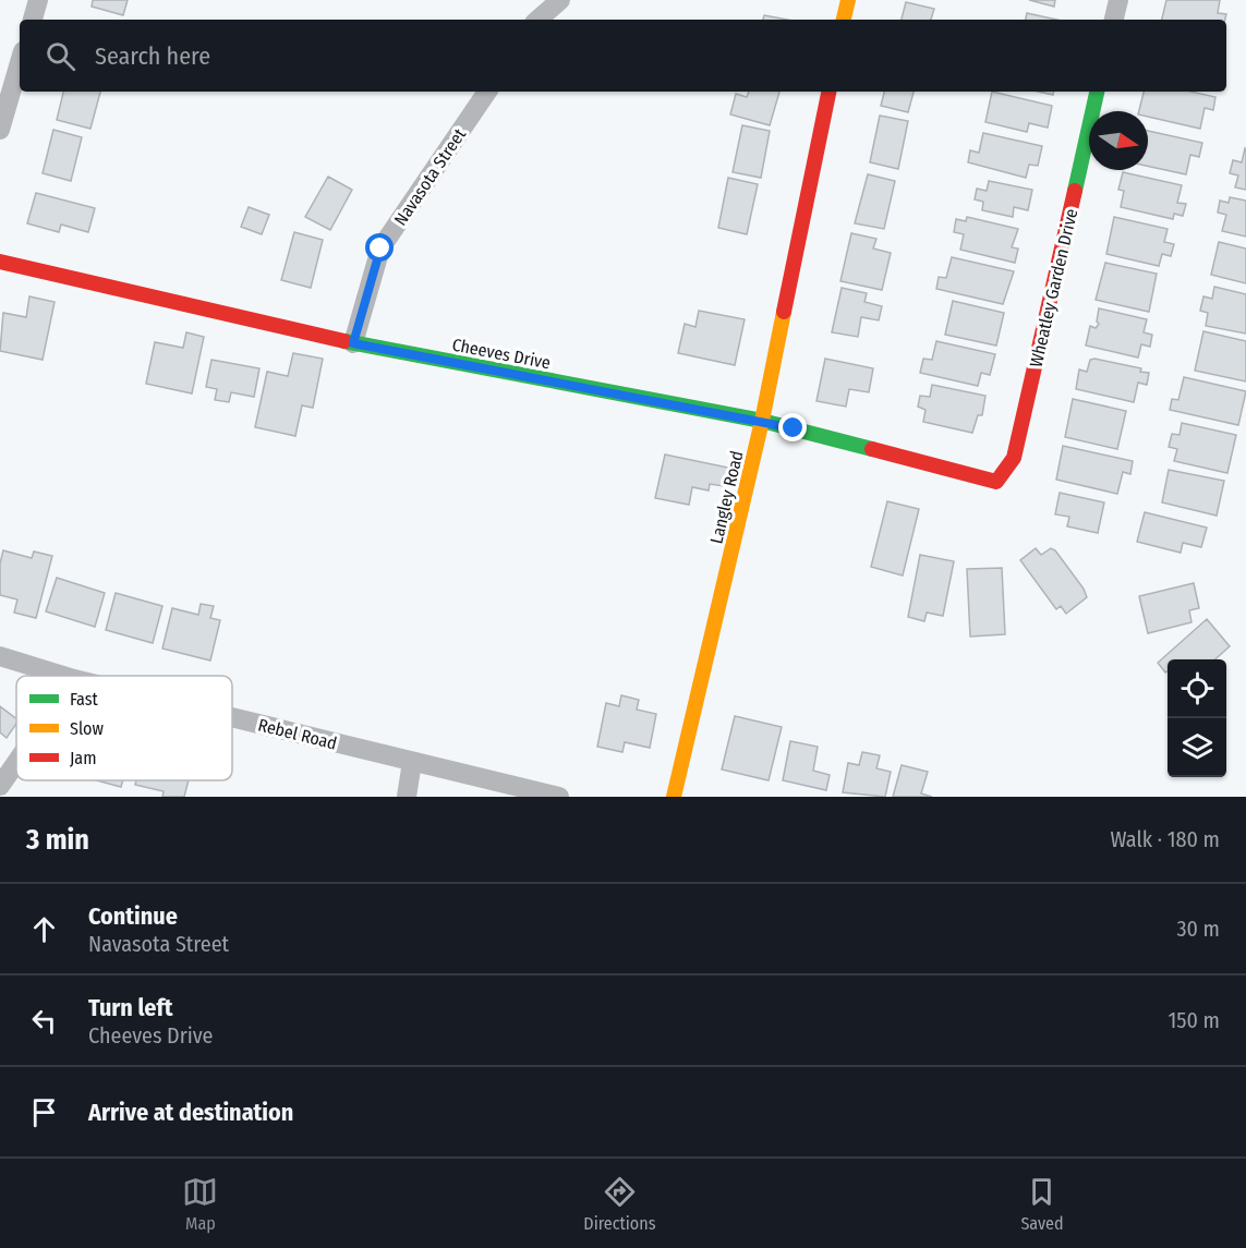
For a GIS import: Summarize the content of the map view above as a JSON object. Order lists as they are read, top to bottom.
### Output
{
  "streets": {
    "street": [
      "Navasota Street",
      "Wheatley Garden Drive",
      "Cheeves Drive",
      "Langley Road",
      "Rebel Road"
    ]
  },
  "crossings": [
    ["Navasota Street", "Cheeves Drive"],
    ["Wheatley Garden Drive", "Cheeves Drive"],
    ["Cheeves Drive", "Langley Road"]
  ],
  "legend": ["Fast", "Slow", "Jam"],
  "north": "right",
  "page": {
    "search": "Search here",
    "heading": ["3 min", "Walk · 180 m"],
    "list": [
      ["Continue", "Navasota Street", "30 m"],
      ["Turn left", "Cheeves Drive", "150 m"],
      "Arrive at destination"
    ],
    "nav": ["Map", "Directions", "Saved"]
  }
}
